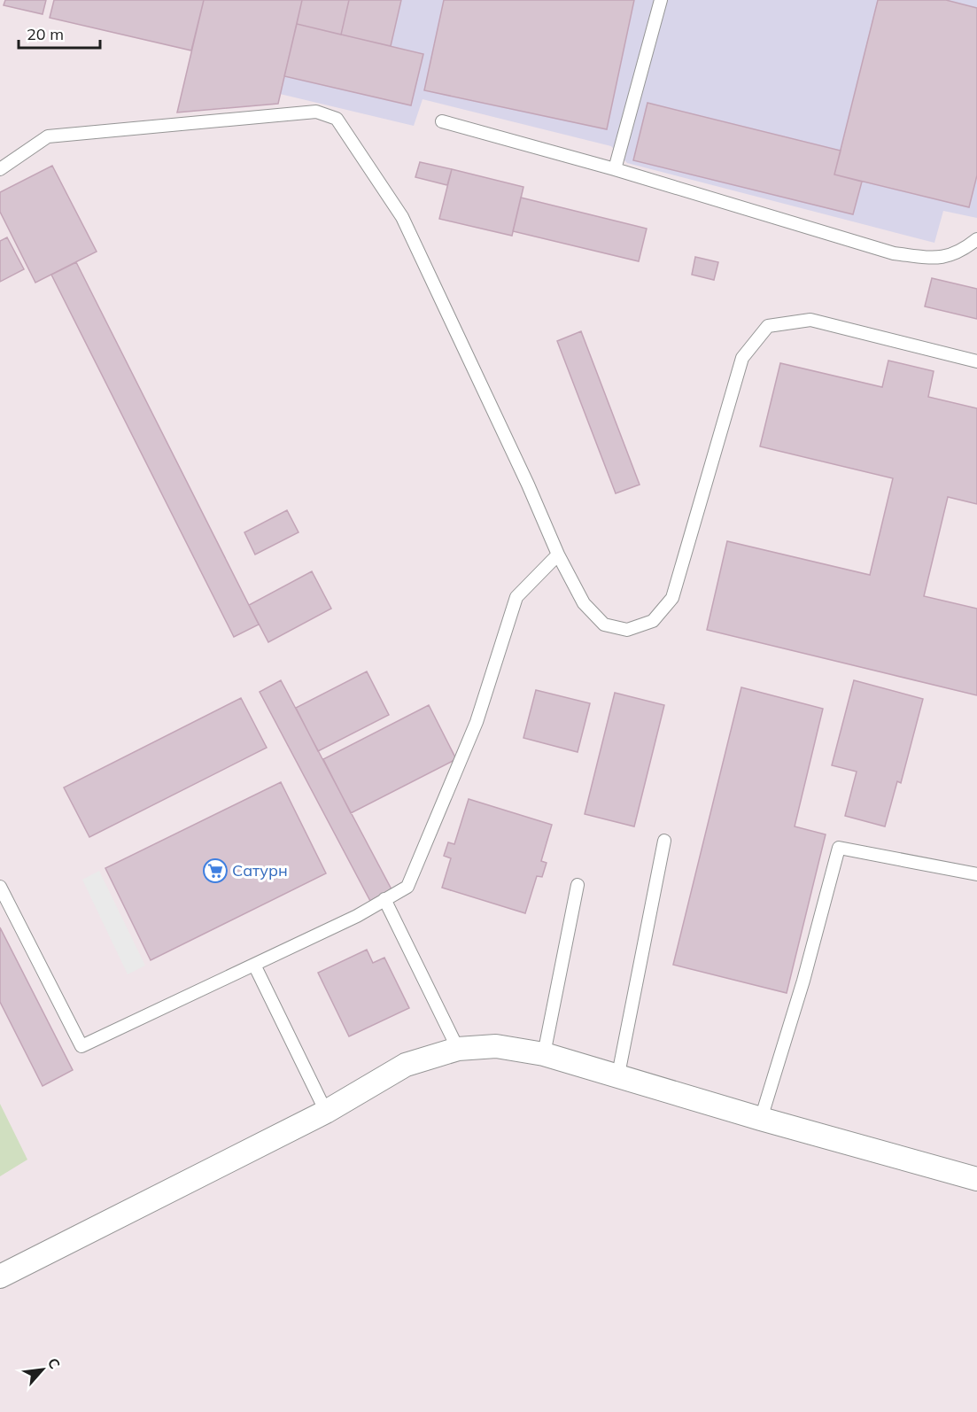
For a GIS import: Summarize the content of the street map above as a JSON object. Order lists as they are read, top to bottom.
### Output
{
  "places": {
    "supermarket": ["Сатурн"]
  },
  "scale_bar": "20 m",
  "north": "top right"
}
